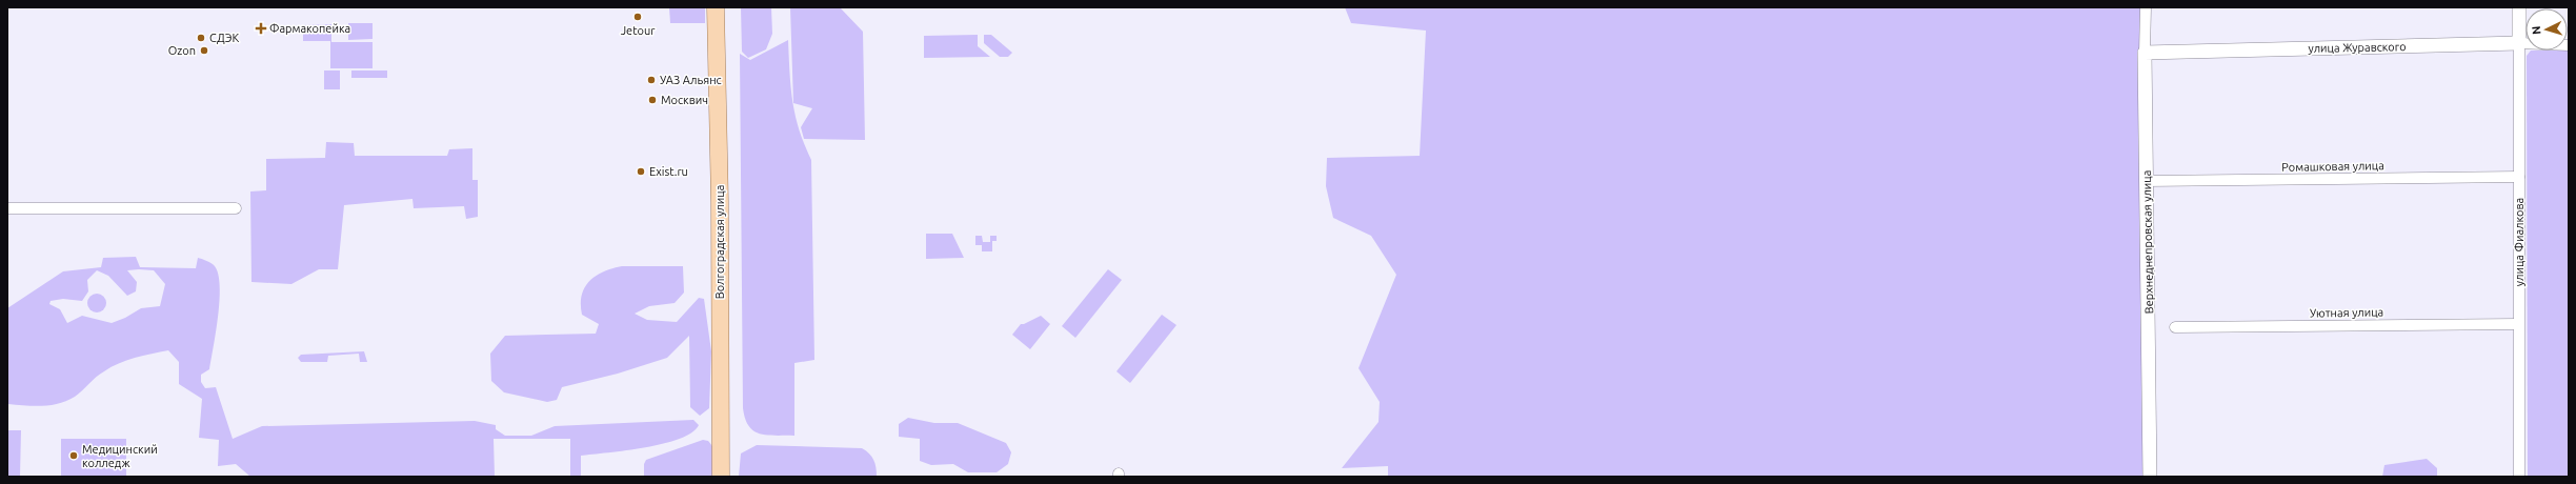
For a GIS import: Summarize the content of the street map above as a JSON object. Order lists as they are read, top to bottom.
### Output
{
  "streets": {
    "main road": ["Волгоградская улица"],
    "street": [
      "улица Журавского",
      "Ромашковая улица",
      "Верхнеднепровская улица",
      "улица Фиалкова",
      "Уютная улица"
    ]
  },
  "crossings": [
    ["улица Журавского", "Верхнеднепровская улица"],
    ["улица Журавского", "улица Фиалкова"],
    ["Ромашковая улица", "Верхнеднепровская улица"],
    ["Ромашковая улица", "улица Фиалкова"],
    ["улица Фиалкова", "Уютная улица"]
  ],
  "places": {
    "other": [
      "Jetour",
      "СДЭК",
      "Ozon",
      "УАЗ Альянс",
      "Москвич",
      "Exist.ru",
      "Медицинский колледж"
    ],
    "health": ["Фармакопейка"]
  },
  "north": "left"
}
